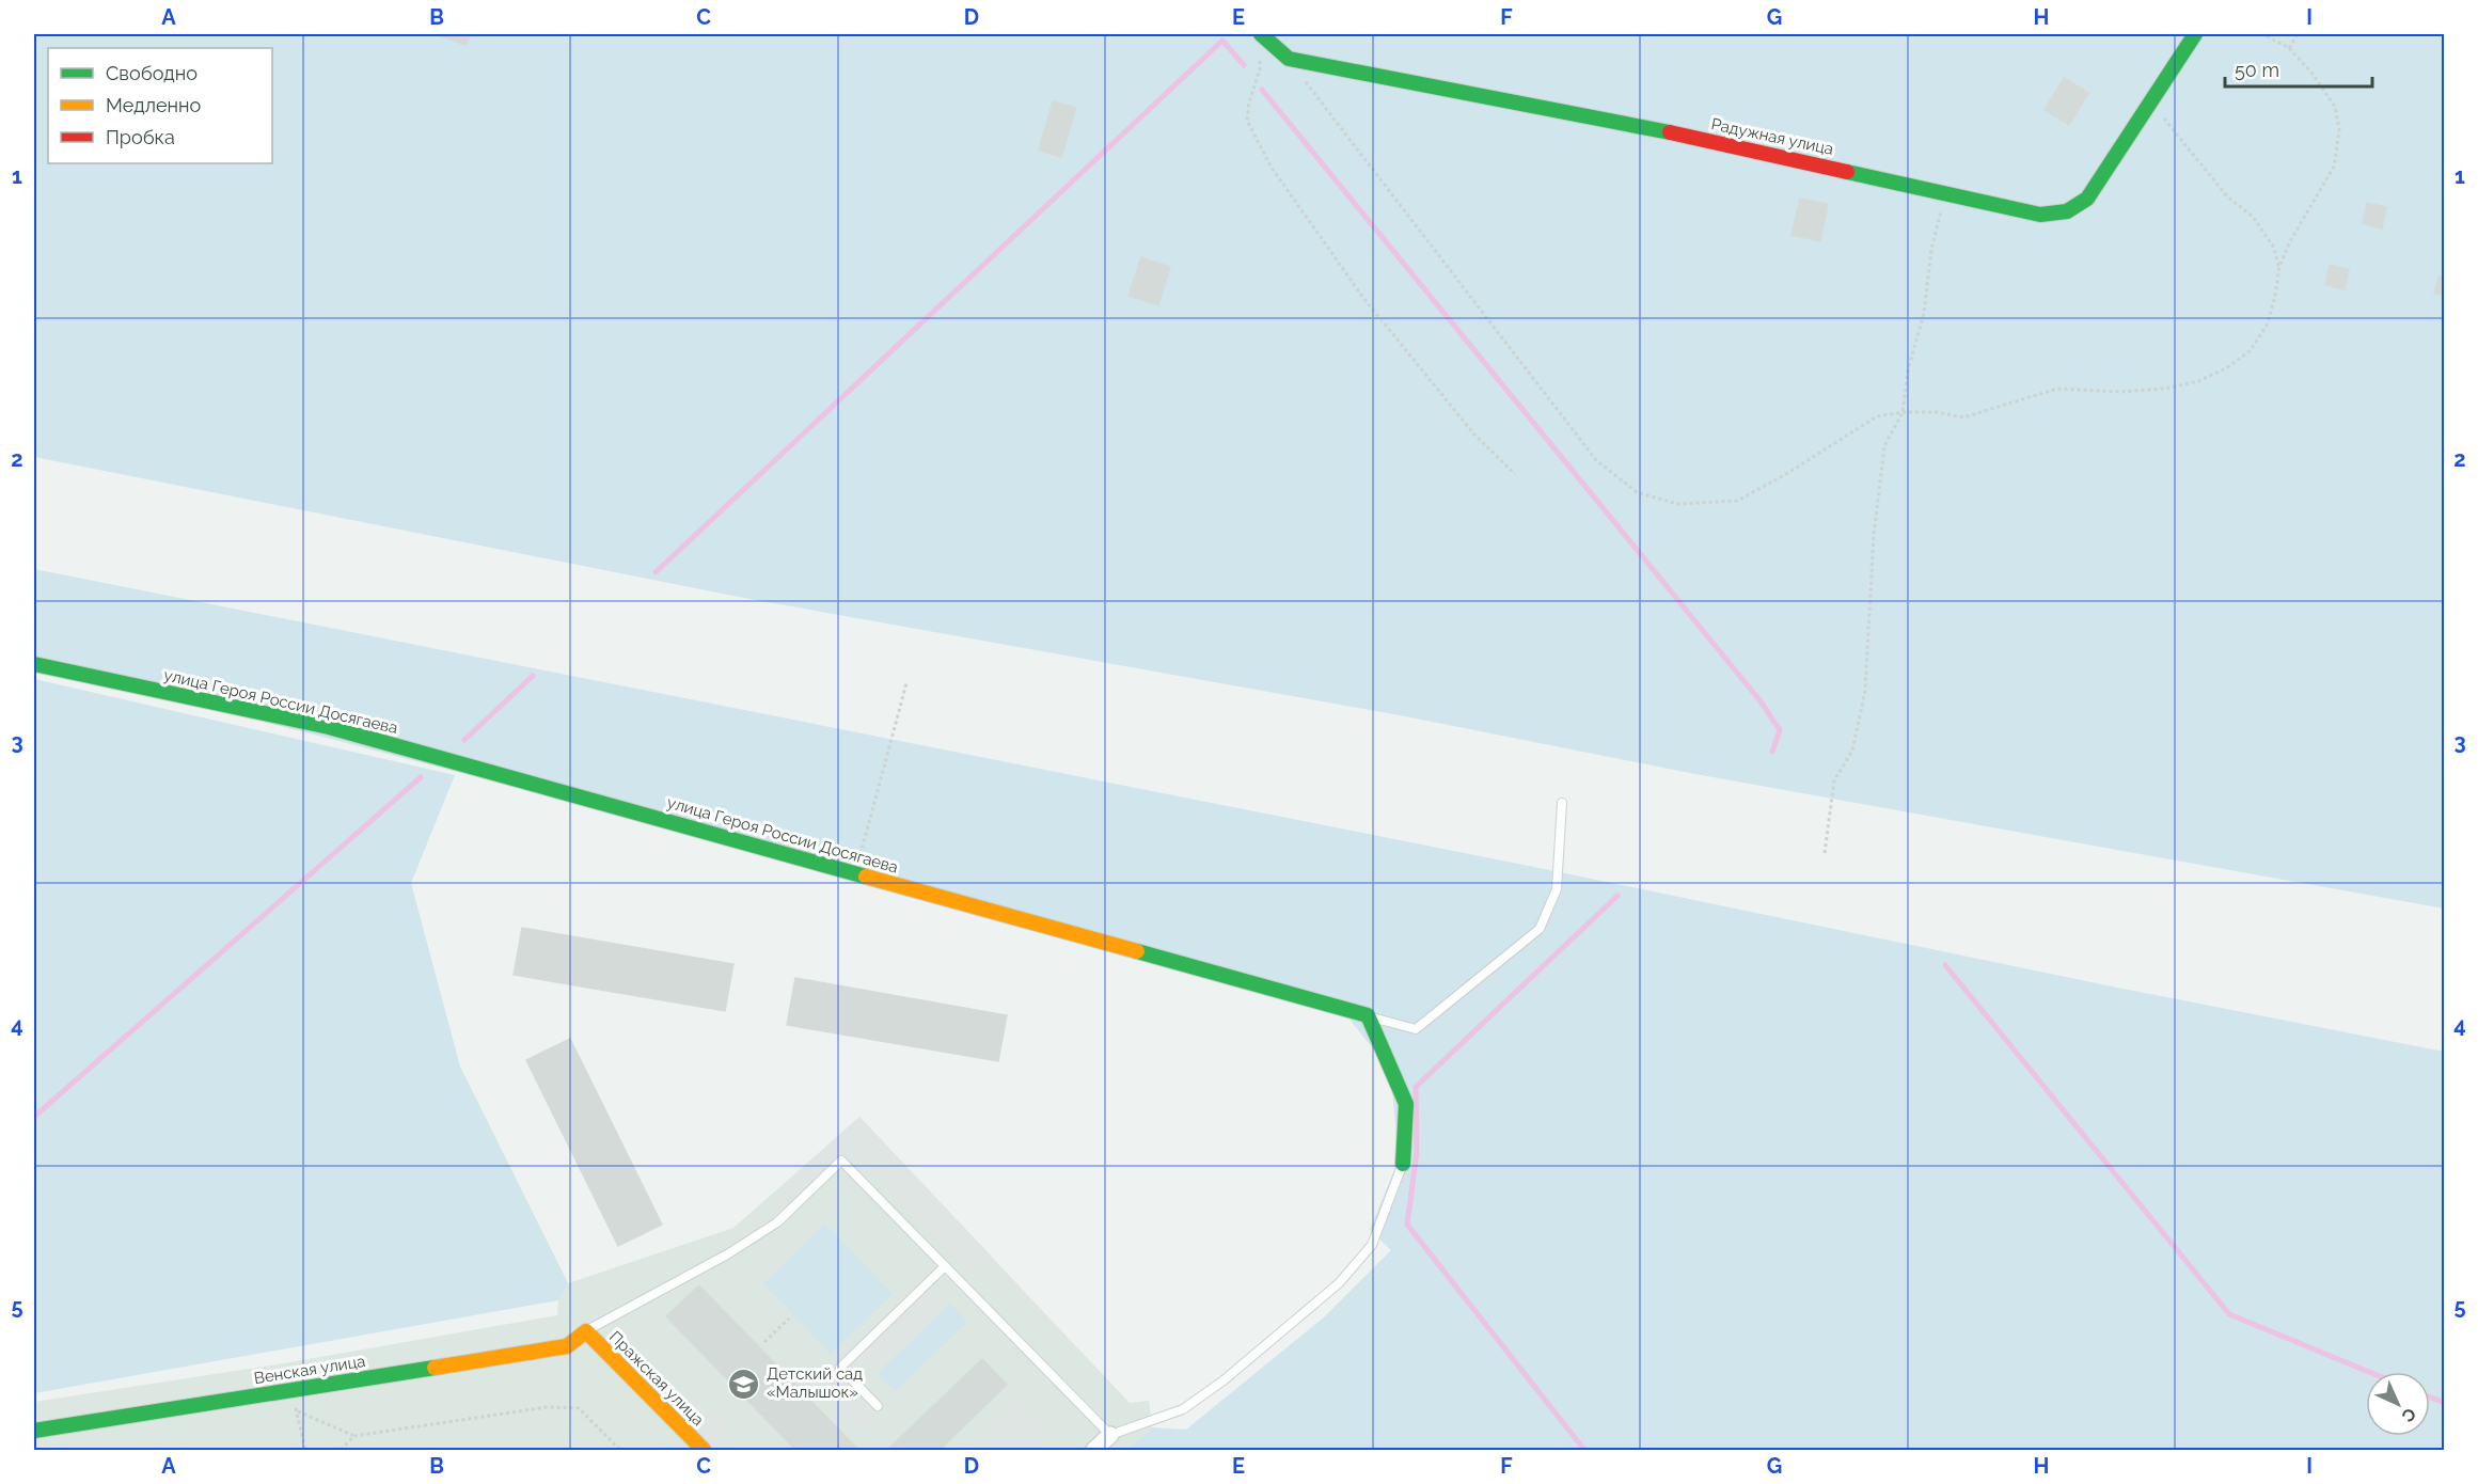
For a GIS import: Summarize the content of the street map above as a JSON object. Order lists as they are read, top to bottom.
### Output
{
  "streets": {
    "street": [
      "Радужная улица",
      "улица Героя России Досягаева",
      "Венская улица",
      "Пражская улица"
    ]
  },
  "crossings": [
    ["Венская улица", "Пражская улица"]
  ],
  "places": {
    "school or university": ["Детский сад «Малышок»"]
  },
  "legend": ["Свободно", "Медленно", "Пробка"],
  "scale_bar": "50 m",
  "north": "bottom right",
  "grid": {
    "columns": [
      "A",
      "B",
      "C",
      "D",
      "E",
      "F",
      "G",
      "H",
      "I"
    ],
    "rows": [
      "1",
      "2",
      "3",
      "4",
      "5"
    ]
  }
}
